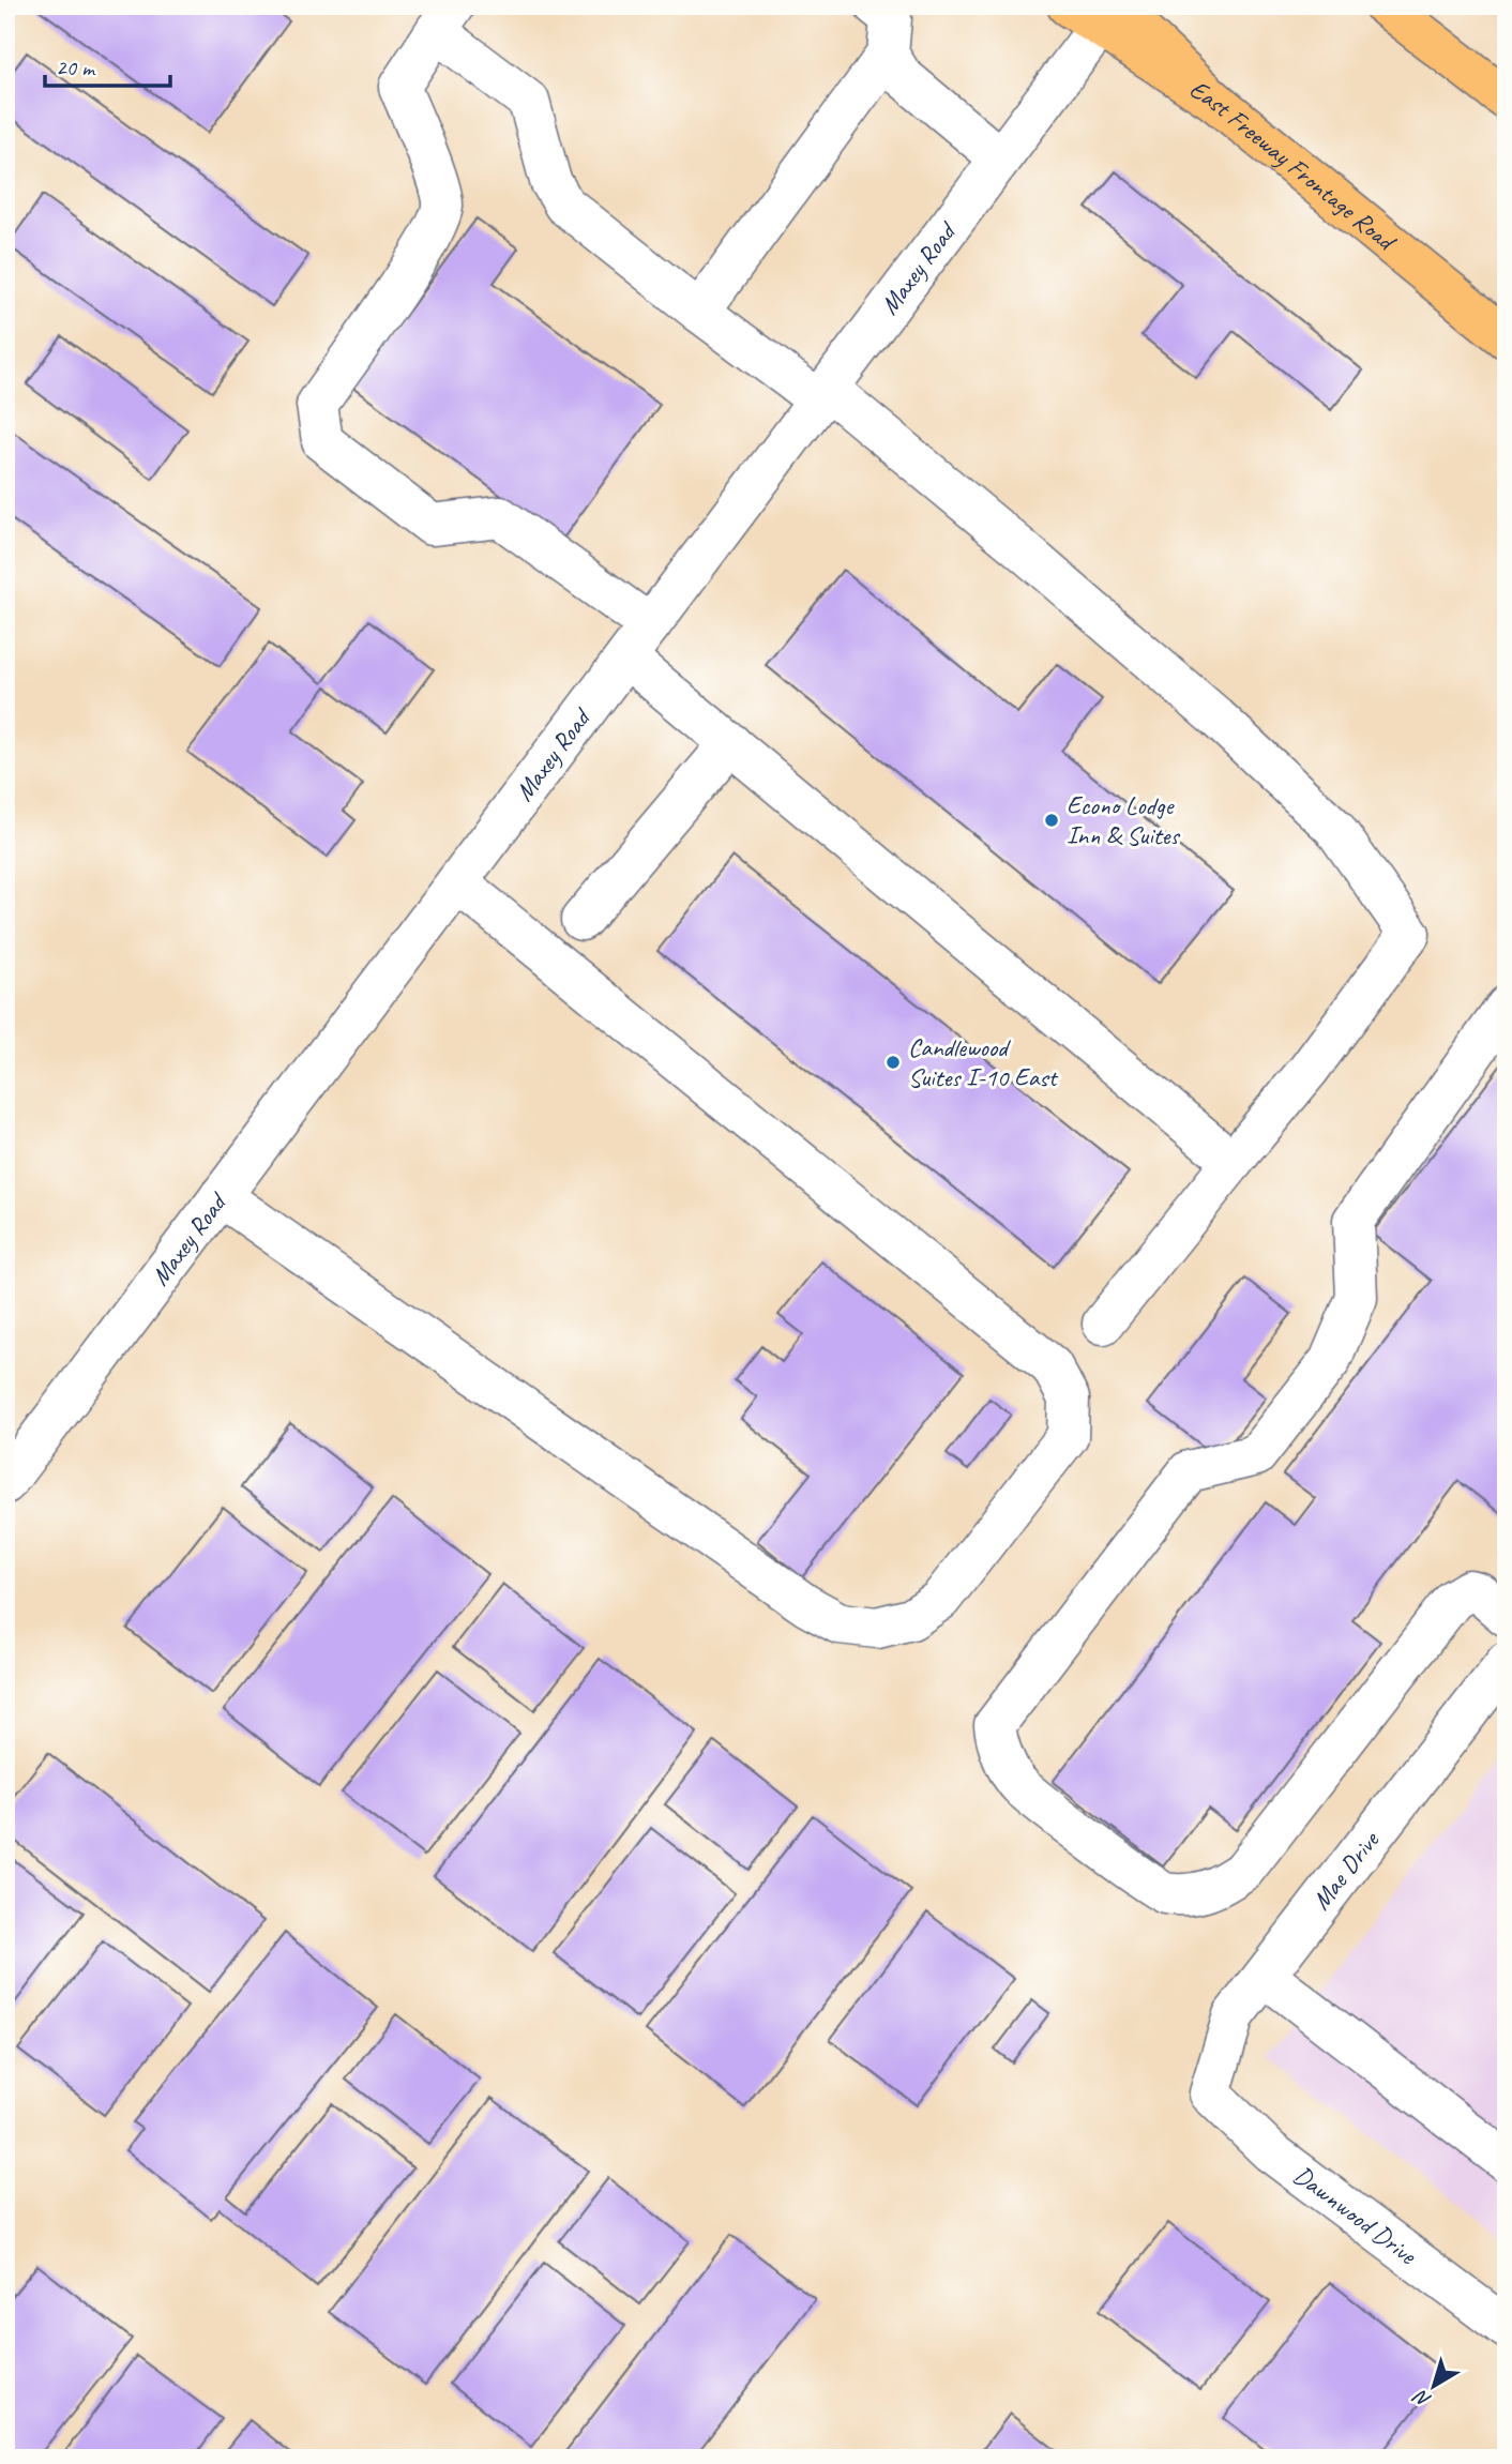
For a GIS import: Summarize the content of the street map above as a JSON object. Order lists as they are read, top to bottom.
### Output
{
  "streets": {
    "main road": ["East Freeway Frontage Road"],
    "street": ["Maxey Road", "Mae Drive", "Dawnwood Drive"]
  },
  "crossings": [
    ["East Freeway Frontage Road", "Maxey Road"],
    ["Mae Drive", "Dawnwood Drive"]
  ],
  "places": ["Econo Lodge Inn & Suites", "Candlewood Suites I-10 East"],
  "scale_bar": "20 m",
  "north": "bottom left"
}
